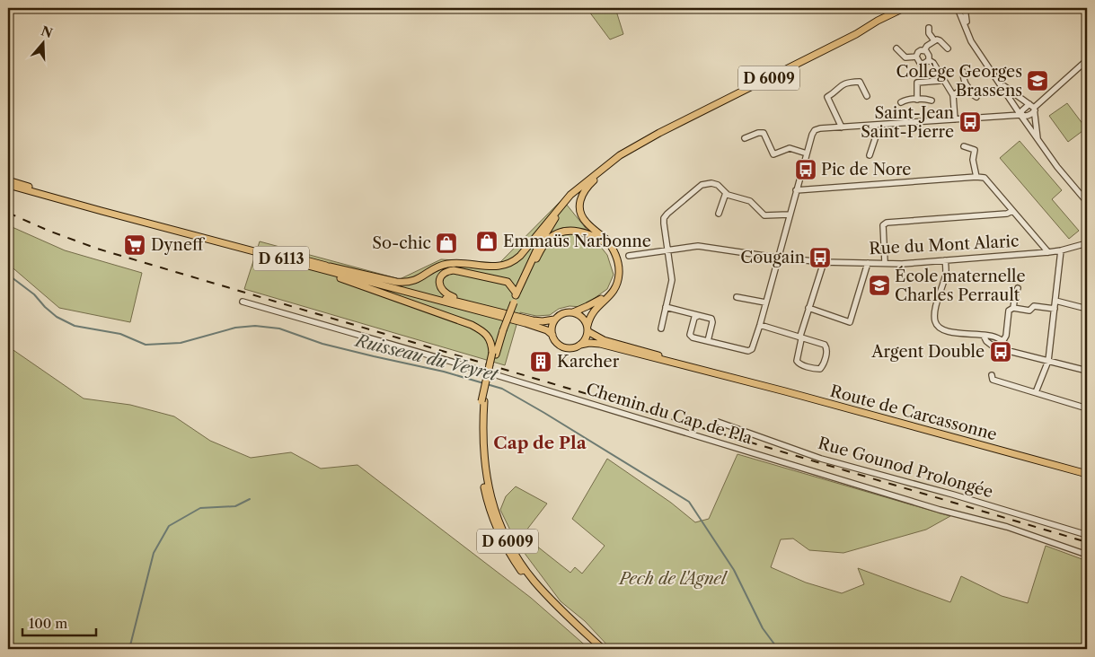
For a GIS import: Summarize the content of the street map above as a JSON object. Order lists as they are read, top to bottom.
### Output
{
  "streets": {
    "main road": ["D 6009", "D 6113", "Route de Carcassonne"],
    "street": ["Rue du Mont Alaric", "Chemin du Cap de Pla", "Rue Gounod Prolongée"]
  },
  "crossings": [
    ["D 6113", "Route de Carcassonne"]
  ],
  "districts": ["Cap de Pla"],
  "water": ["Ruisseau du Veyret"],
  "parks": ["Pech de l'Agnel"],
  "places": {
    "school or university": ["Collège Georges Brassens", "École maternelle Charles Perrault"],
    "bus stop": [
      "Saint-Jean Saint-Pierre",
      "Pic de Nore",
      "Cougain",
      "Argent Double"
    ],
    "shop": ["Emmaüs Narbonne", "So-chic"],
    "supermarket": ["Dyneff"],
    "building": ["Karcher"]
  },
  "scale_bar": "100 m",
  "north": "top"
}
